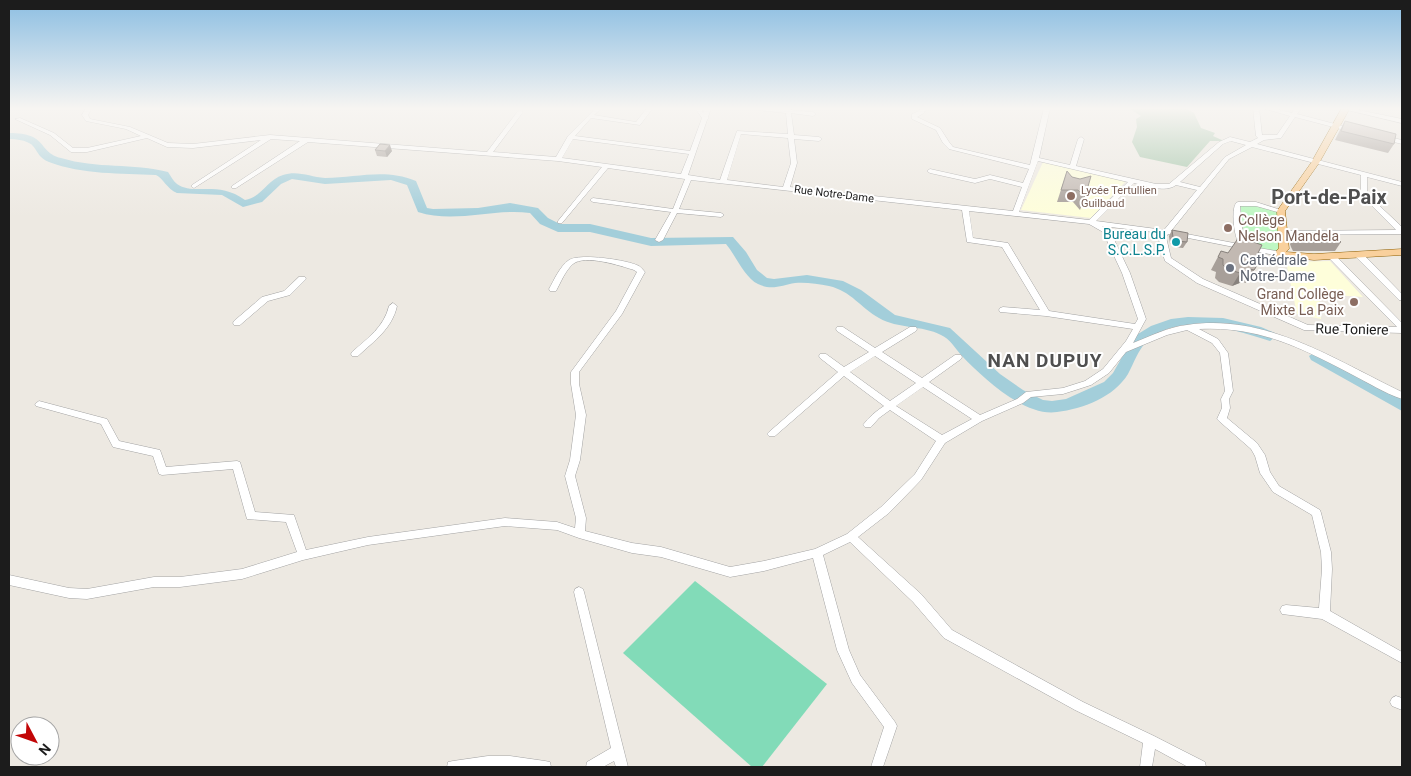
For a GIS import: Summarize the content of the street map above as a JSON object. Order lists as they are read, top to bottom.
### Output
{
  "streets": {
    "main road": ["Rue Notre-Dame"],
    "street": ["Rue Toniere"]
  },
  "crossings": [
    ["Rue Notre-Dame", "Rue Toniere"]
  ],
  "districts": ["Port-de-Paix", "NAN DUPUY"],
  "places": [
    "Lycée Tertullien Guilbaud",
    "Collège Nelson Mandela",
    "Bureau du S.C.L.S.P.",
    "Cathédrale Notre-Dame",
    "Grand Collège Mixte La Paix"
  ],
  "north": "bottom right"
}
